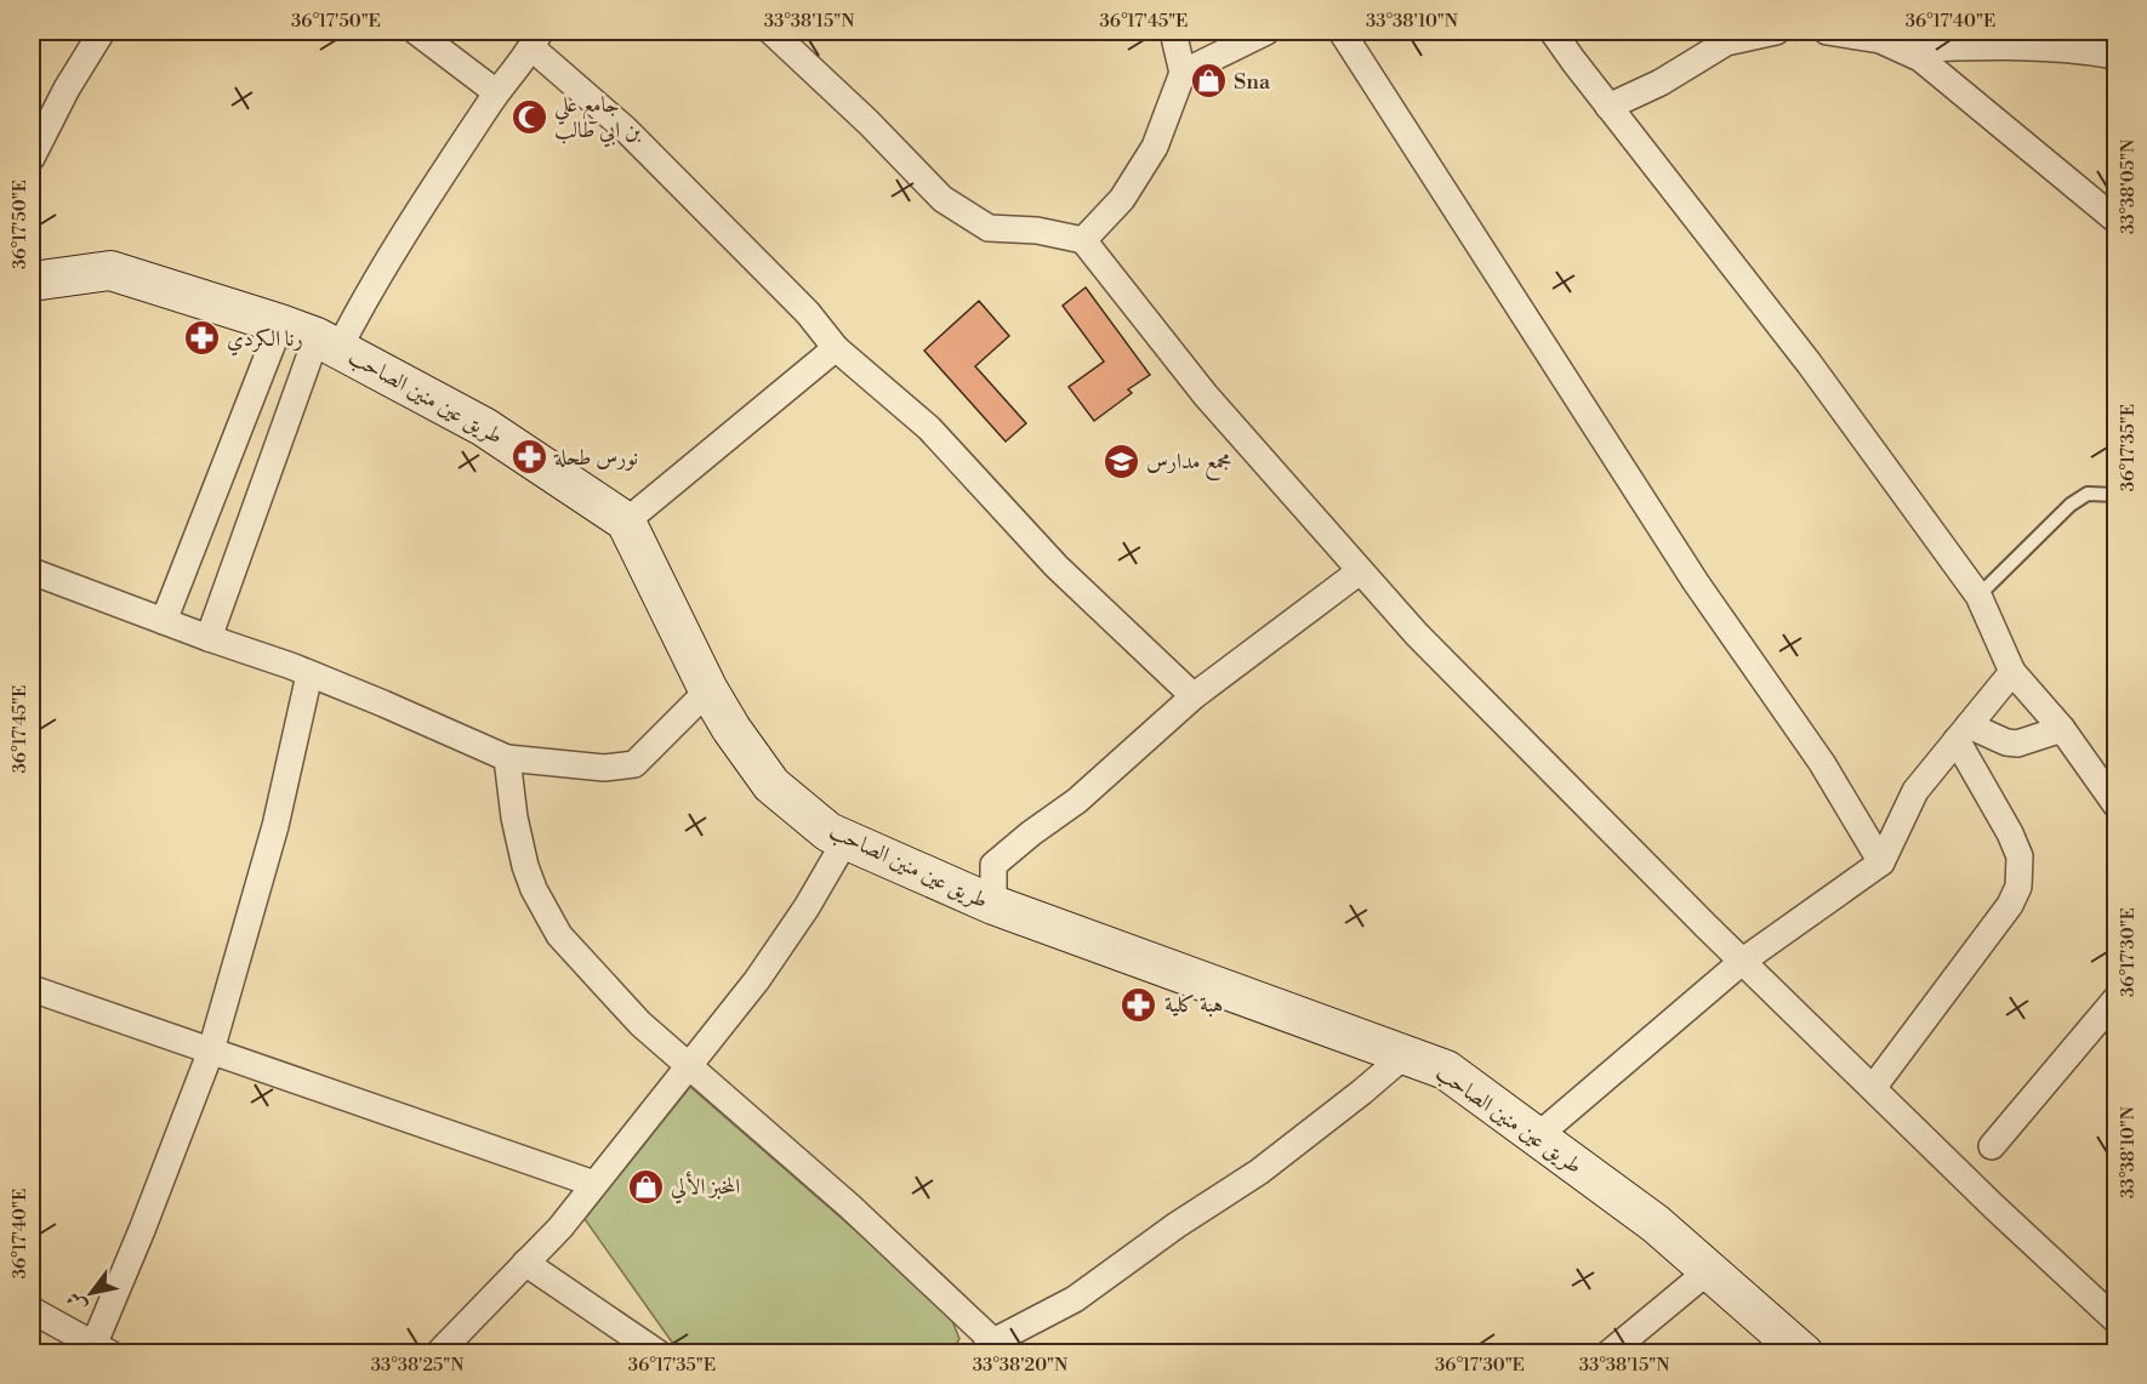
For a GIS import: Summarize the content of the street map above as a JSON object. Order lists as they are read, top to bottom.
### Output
{
  "streets": {
    "main road": ["طريق عين منين الصاحب"]
  },
  "places": {
    "shop": ["Sna", "المخبز الألي"],
    "mosque": ["جامع علي بن ابي طالب"],
    "pharmacy": ["رنا الكردي", "نورس طحلة", "هبة كلية"],
    "school or university": ["مجمع مدارس"]
  },
  "north": "bottom left",
  "coordinates": [
    "36°17'50\"E",
    "33°38'15\"N",
    "36°17'45\"E",
    "33°38'10\"N",
    "36°17'40\"E",
    "33°38'05\"N",
    "36°17'35\"E",
    "36°17'30\"E",
    "33°38'25\"N",
    "33°38'20\"N"
  ]
}
